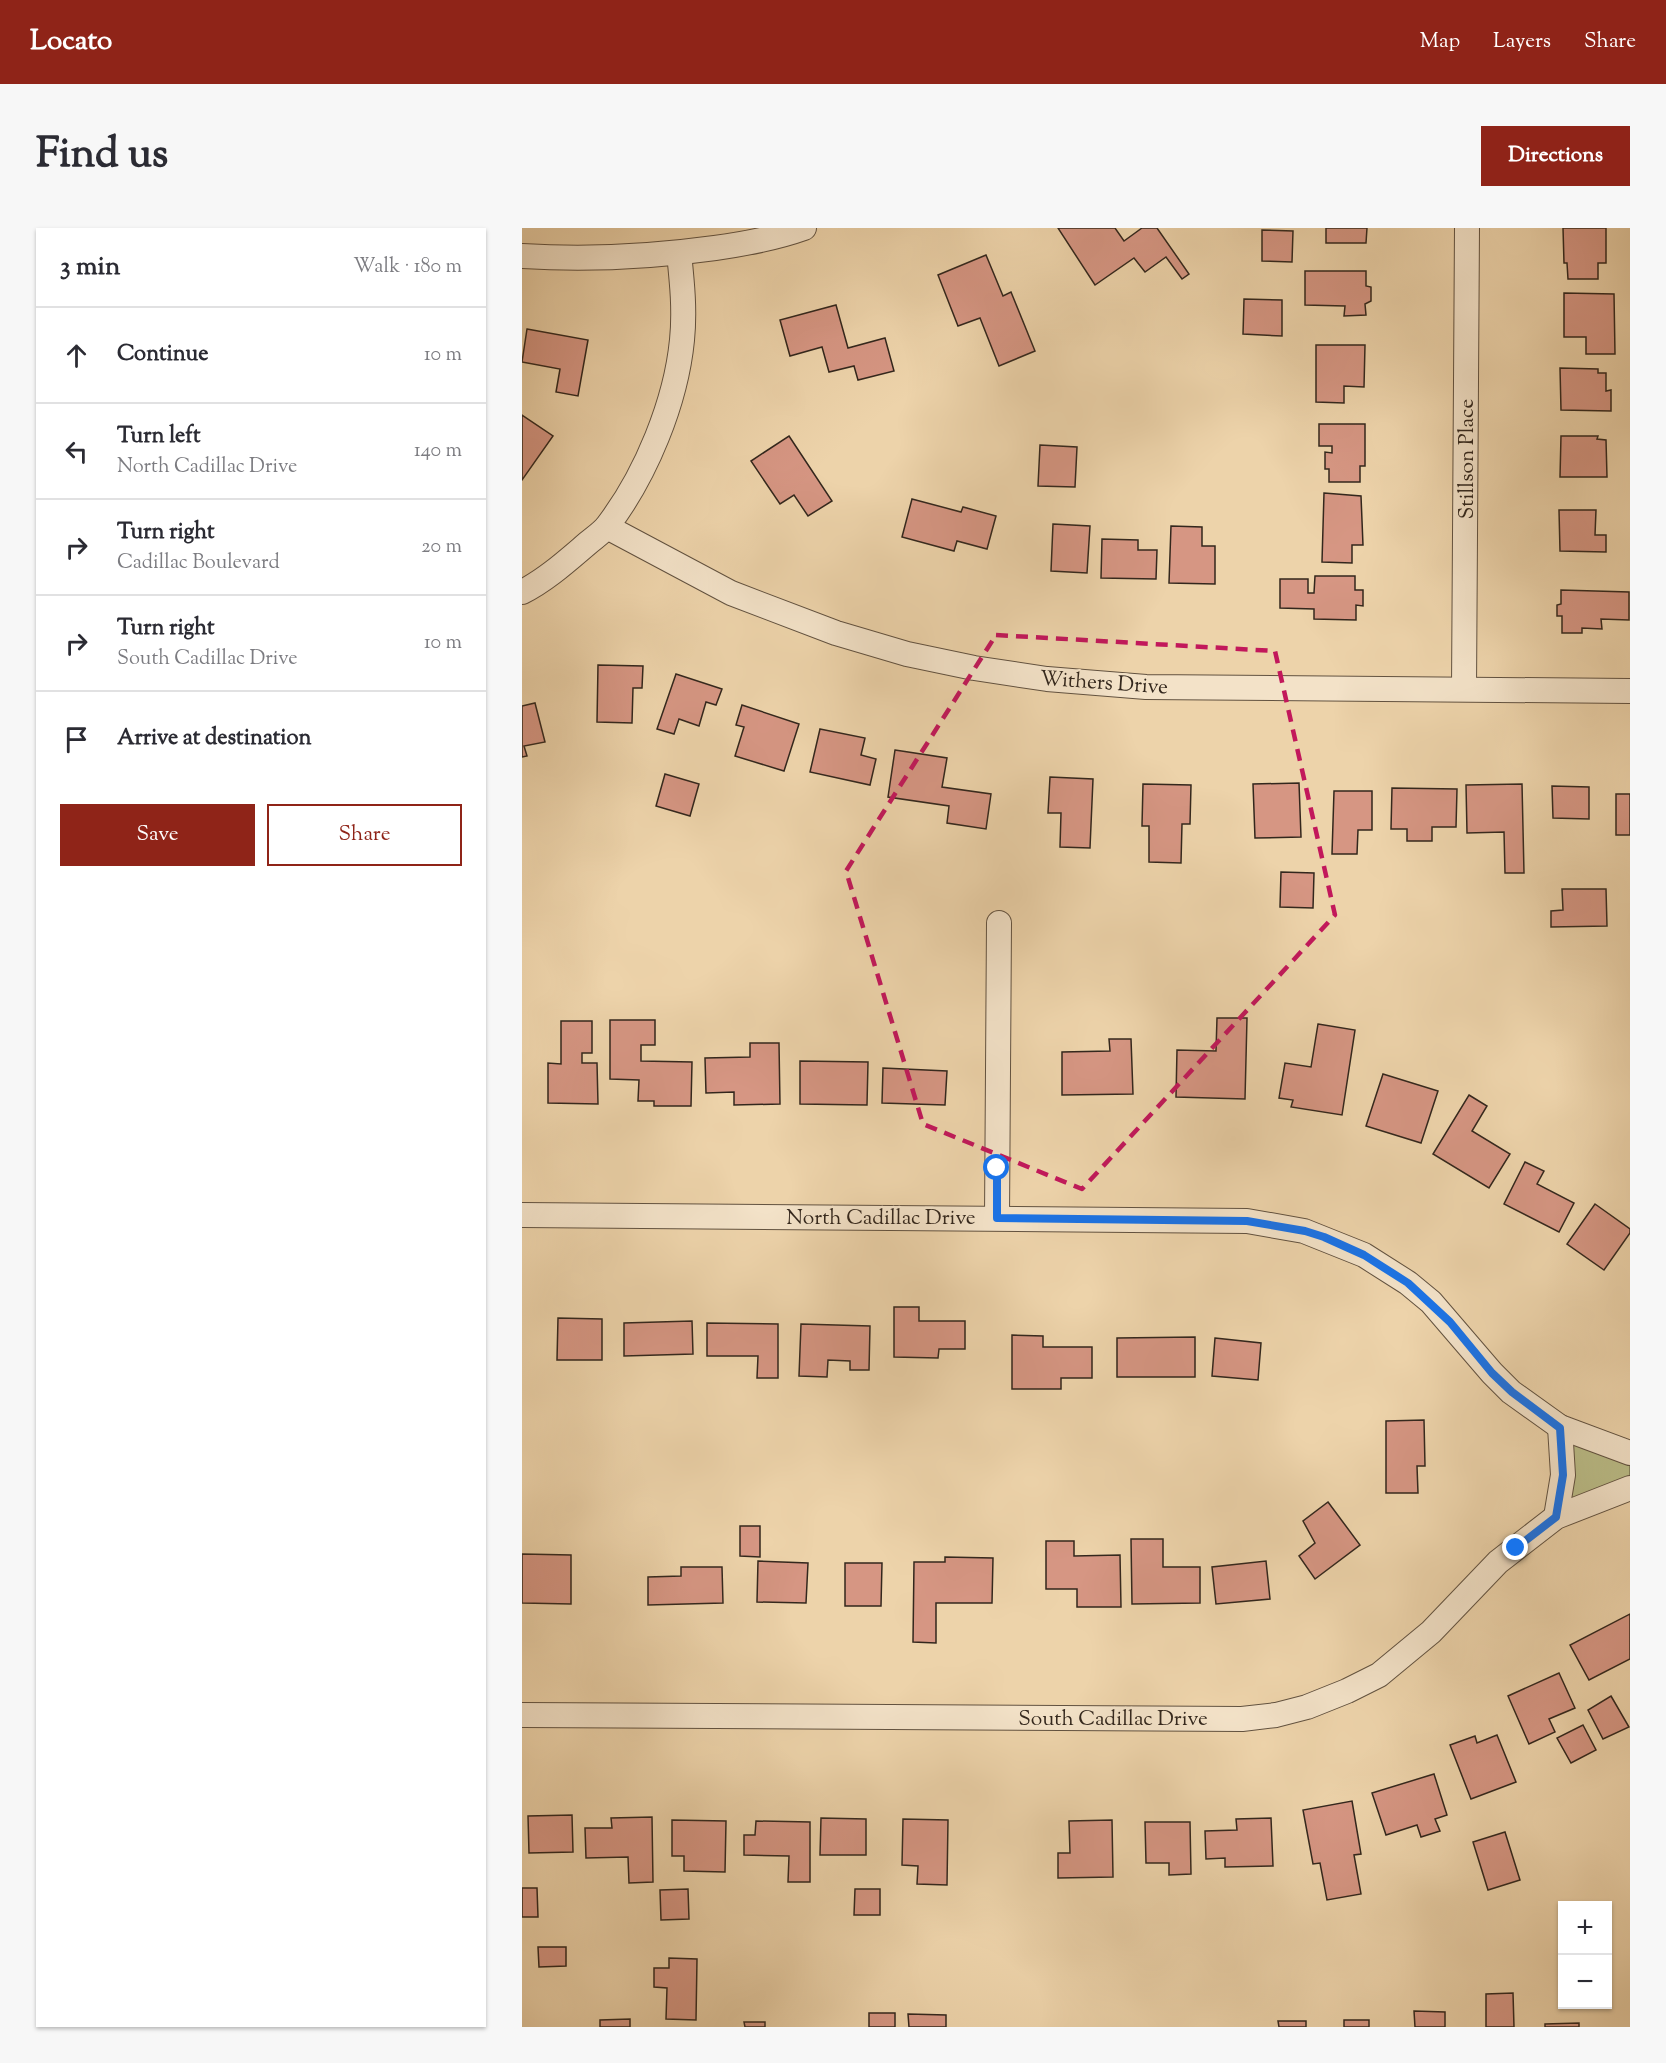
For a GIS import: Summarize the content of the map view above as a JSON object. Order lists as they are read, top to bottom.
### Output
{
  "streets": {
    "street": [
      "Stillson Place",
      "Withers Drive",
      "North Cadillac Drive",
      "South Cadillac Drive"
    ]
  },
  "crossings": [
    ["Stillson Place", "Withers Drive"]
  ],
  "page": {
    "header": "Locato",
    "nav": ["Map", "Layers", "Share"],
    "title": "Find us",
    "buttons": [
      "Directions",
      ["Save", "Share"]
    ],
    "heading": ["3 min", "Walk · 180 m"],
    "list": [
      ["Continue", "10 m"],
      ["Turn left", "North Cadillac Drive", "140 m"],
      ["Turn right", "Cadillac Boulevard", "20 m"],
      ["Turn right", "South Cadillac Drive", "10 m"],
      "Arrive at destination"
    ],
    "map_buttons": ["+", "−"]
  }
}
